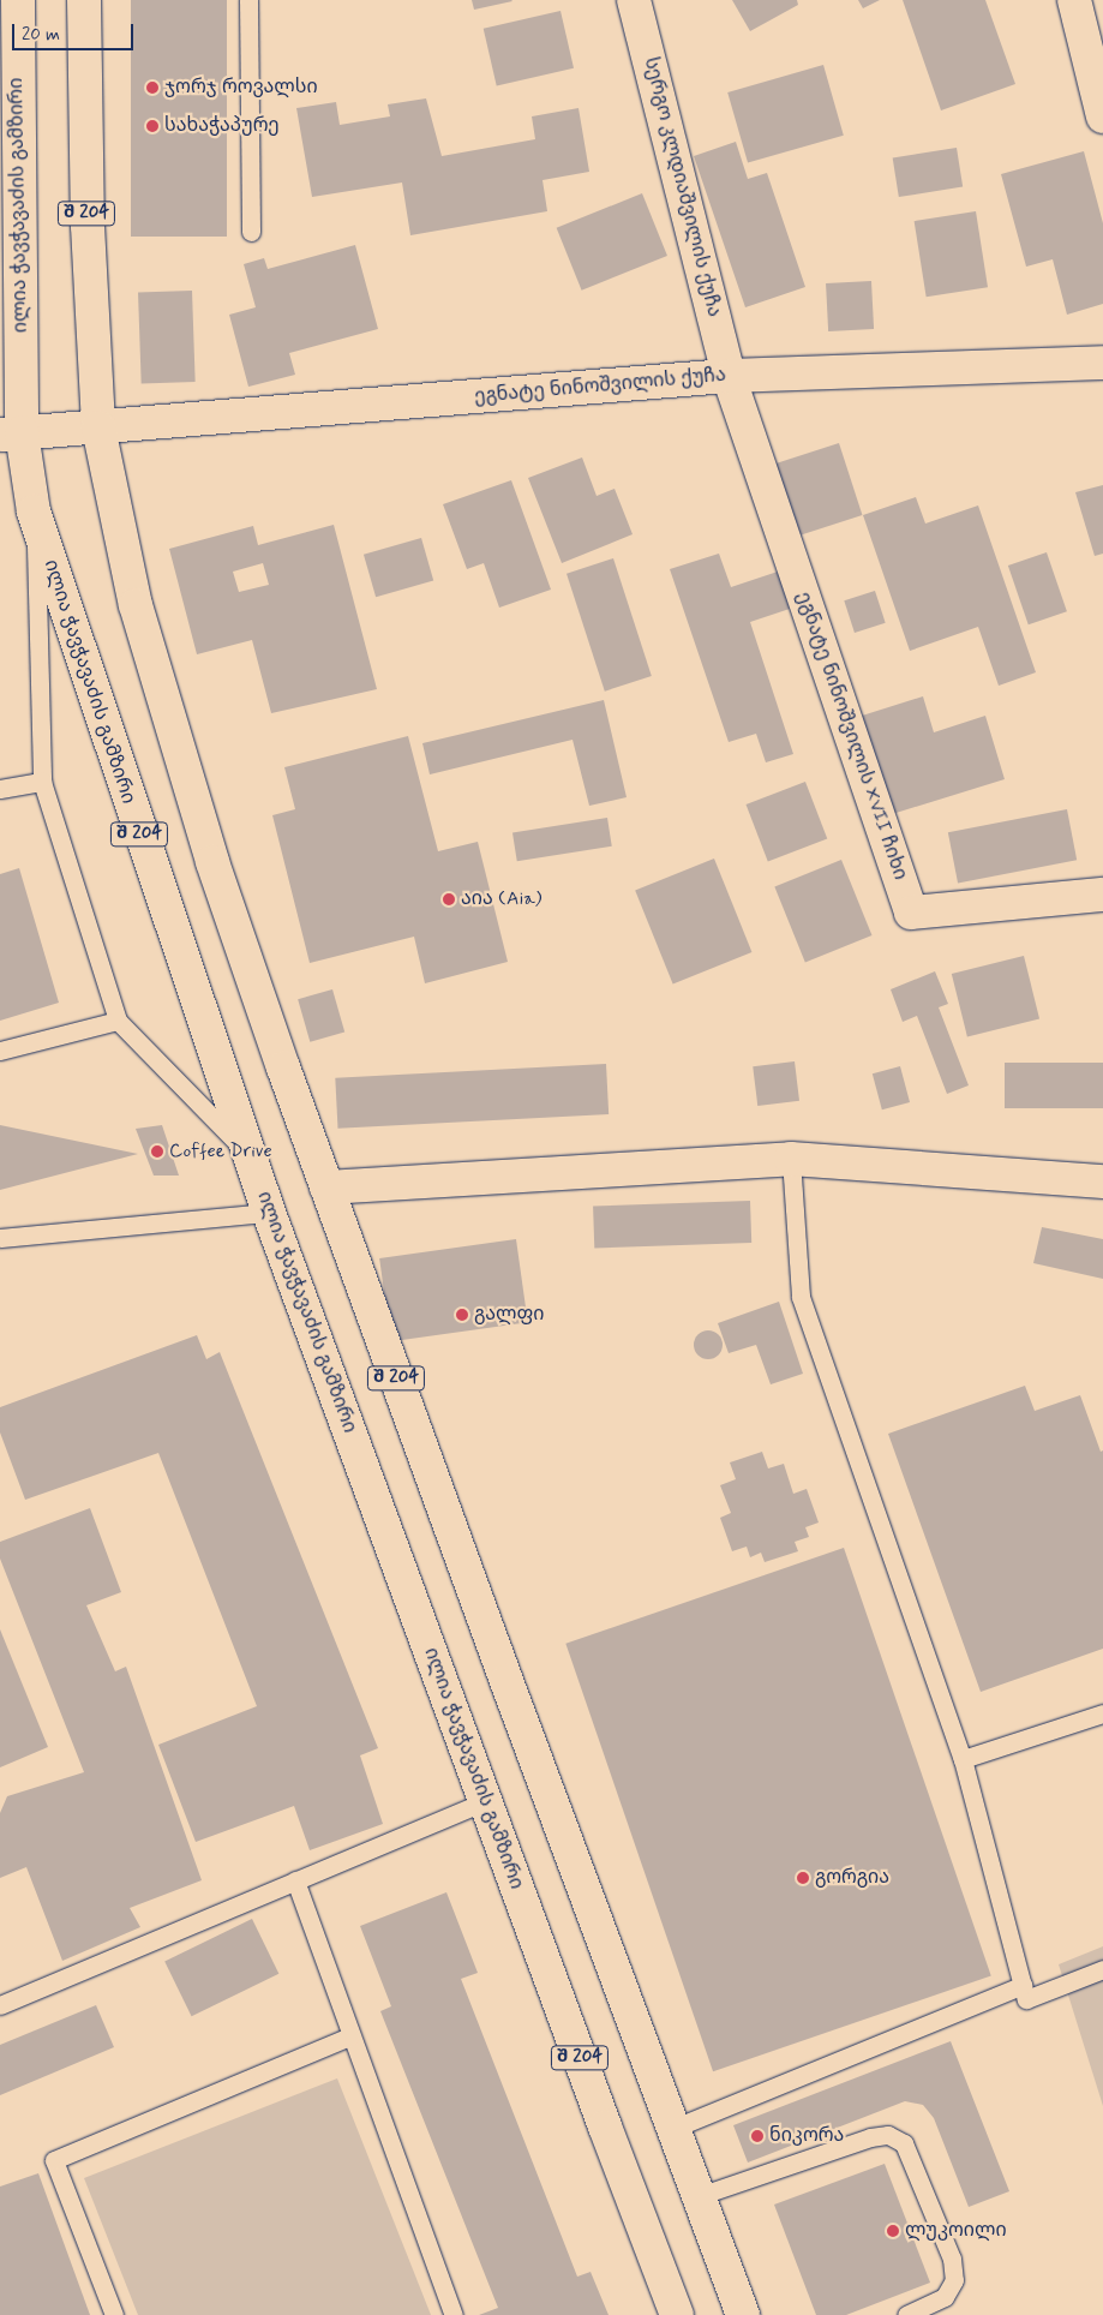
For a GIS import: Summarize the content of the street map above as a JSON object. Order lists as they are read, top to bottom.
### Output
{
  "streets": {
    "main road": [
      "სერგო კლდიაშვილის ქუჩა",
      "ილია ჭავჭავაძის გამზირი",
      "შ 204",
      "ეგნატე ნინოშვილის ქუჩა",
      "ეგნატე ნინოშვილის XVII ჩიხი"
    ]
  },
  "crossings": [
    ["სერგო კლდიაშვილის ქუჩა", "ეგნატე ნინოშვილის ქუჩა"],
    ["სერგო კლდიაშვილის ქუჩა", "ეგნატე ნინოშვილის XVII ჩიხი"],
    ["ილია ჭავჭავაძის გამზირი", "ეგნატე ნინოშვილის ქუჩა"],
    ["შ 204", "ეგნატე ნინოშვილის ქუჩა"],
    ["ეგნატე ნინოშვილის ქუჩა", "ეგნატე ნინოშვილის XVII ჩიხი"]
  ],
  "places": [
    "ჯორჯ როვალსი",
    "სახაჭაპურე",
    "აია (Aia)",
    "Coffee Drive",
    "გალფი",
    "გორგია",
    "ნიკორა",
    "ლუკოილი"
  ],
  "scale_bar": "20 m"
}
